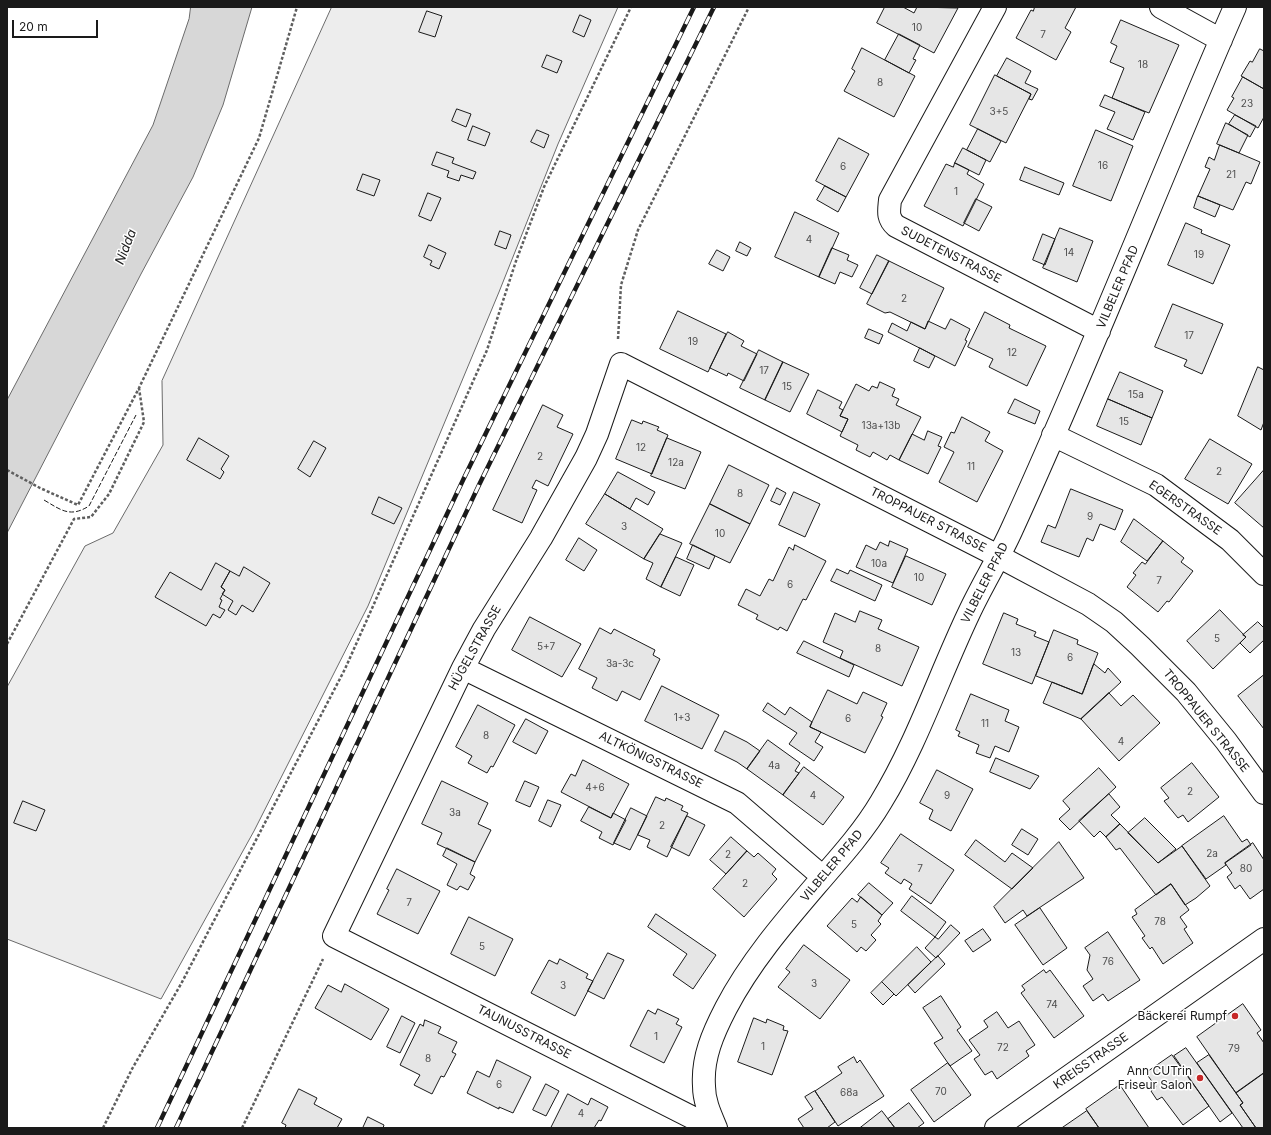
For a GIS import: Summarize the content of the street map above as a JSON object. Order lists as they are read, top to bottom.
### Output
{
  "streets": {
    "street": [
      "SUDETENSTRASSE",
      "VILBELER PFAD",
      "EGERSTRASSE",
      "TROPPAUER STRASSE",
      "HÜGELSTRASSE",
      "ALTKÖNIGSTRASSE",
      "TAUNUSSTRASSE",
      "KREISSTRASSE"
    ]
  },
  "crossings": [
    ["SUDETENSTRASSE", "VILBELER PFAD"],
    ["VILBELER PFAD", "EGERSTRASSE"],
    ["VILBELER PFAD", "TROPPAUER STRASSE"],
    ["VILBELER PFAD", "ALTKÖNIGSTRASSE"],
    ["VILBELER PFAD", "TAUNUSSTRASSE"],
    ["TROPPAUER STRASSE", "HÜGELSTRASSE"],
    ["HÜGELSTRASSE", "ALTKÖNIGSTRASSE"],
    ["HÜGELSTRASSE", "TAUNUSSTRASSE"]
  ],
  "water": ["Nidda"],
  "places": ["Bäckerei Rumpf", "Ann CUTrin Friseur Salon"],
  "house_numbers": [
    "10",
    "7",
    "18",
    "8",
    "23",
    "3+5",
    "16",
    "6",
    "21",
    "1",
    "4",
    "14",
    "19",
    "2",
    "17",
    "19",
    "12",
    "17",
    "15",
    "15a",
    "15",
    "13a+13b",
    "12",
    "2",
    "12a",
    "11",
    "2",
    "8",
    "9",
    "3",
    "10",
    "10a",
    "10",
    "7",
    "6",
    "5",
    "5+7",
    "8",
    "13",
    "6",
    "3a-3c",
    "1+3",
    "6",
    "11",
    "8",
    "4",
    "4a",
    "4+6",
    "2",
    "4",
    "9",
    "3a",
    "2",
    "2a",
    "2",
    "7",
    "80",
    "2",
    "7",
    "78",
    "5",
    "5",
    "76",
    "3",
    "3",
    "74",
    "1",
    "1",
    "72",
    "79",
    "8",
    "6",
    "70",
    "68a",
    "4"
  ],
  "scale_bar": "20 m"
}
